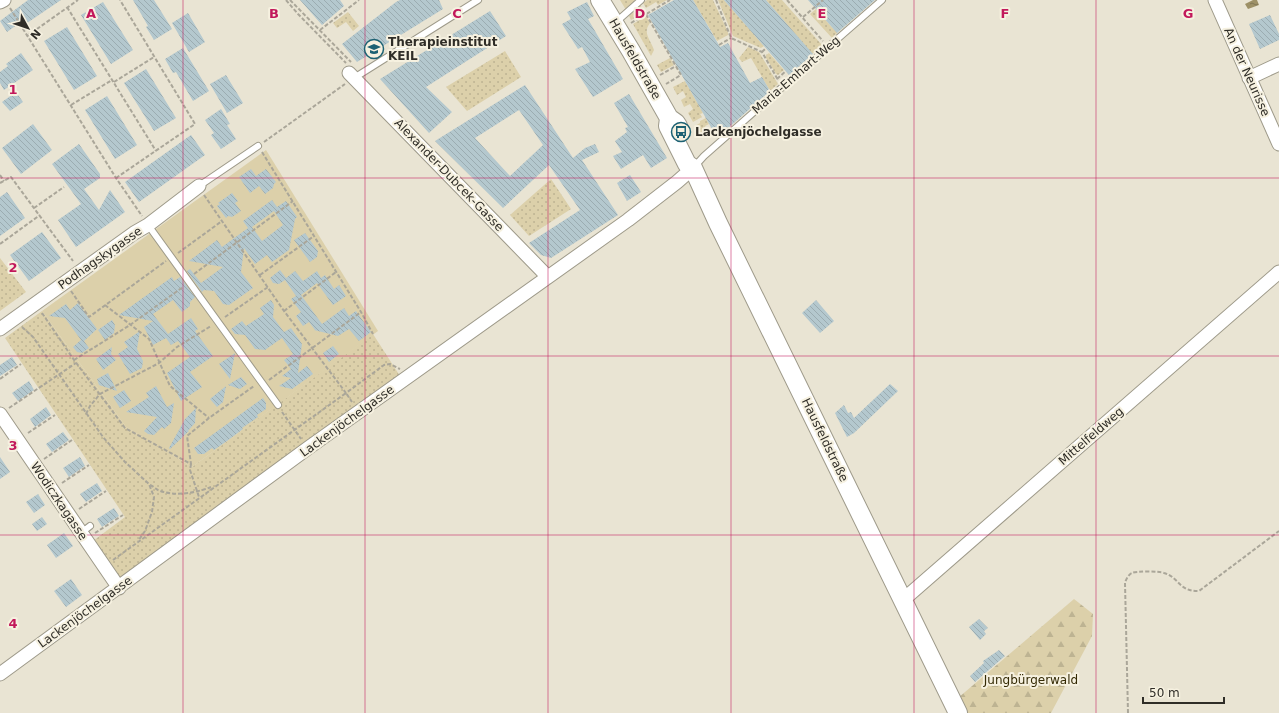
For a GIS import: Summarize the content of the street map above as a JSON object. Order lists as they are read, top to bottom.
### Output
{
  "streets": {
    "street": [
      "Hausfeldstraße",
      "An der Neurisse",
      "Alexander-Dubcek-Gasse",
      "Podhagskygasse",
      "Lackenjöchelgasse",
      "Mittelfeldweg",
      "Wodiczkagasse"
    ],
    "lane": ["Maria-Emhart-Weg"]
  },
  "crossings": [
    ["Hausfeldstraße", "Maria-Emhart-Weg"],
    ["Hausfeldstraße", "Lackenjöchelgasse"],
    ["Hausfeldstraße", "Mittelfeldweg"],
    ["Maria-Emhart-Weg", "Lackenjöchelgasse"],
    ["Alexander-Dubcek-Gasse", "Lackenjöchelgasse"],
    ["Lackenjöchelgasse", "Wodiczkagasse"]
  ],
  "parks": ["Jungbürgerwald"],
  "places": {
    "school or university": ["Therapieinstitut KEIL"],
    "bus stop": ["Lackenjöchelgasse"]
  },
  "scale_bar": "50 m",
  "north": "bottom right",
  "grid": {
    "columns": [
      "A",
      "B",
      "C",
      "D",
      "E",
      "F",
      "G"
    ],
    "rows": [
      "1",
      "2",
      "3",
      "4"
    ]
  }
}
